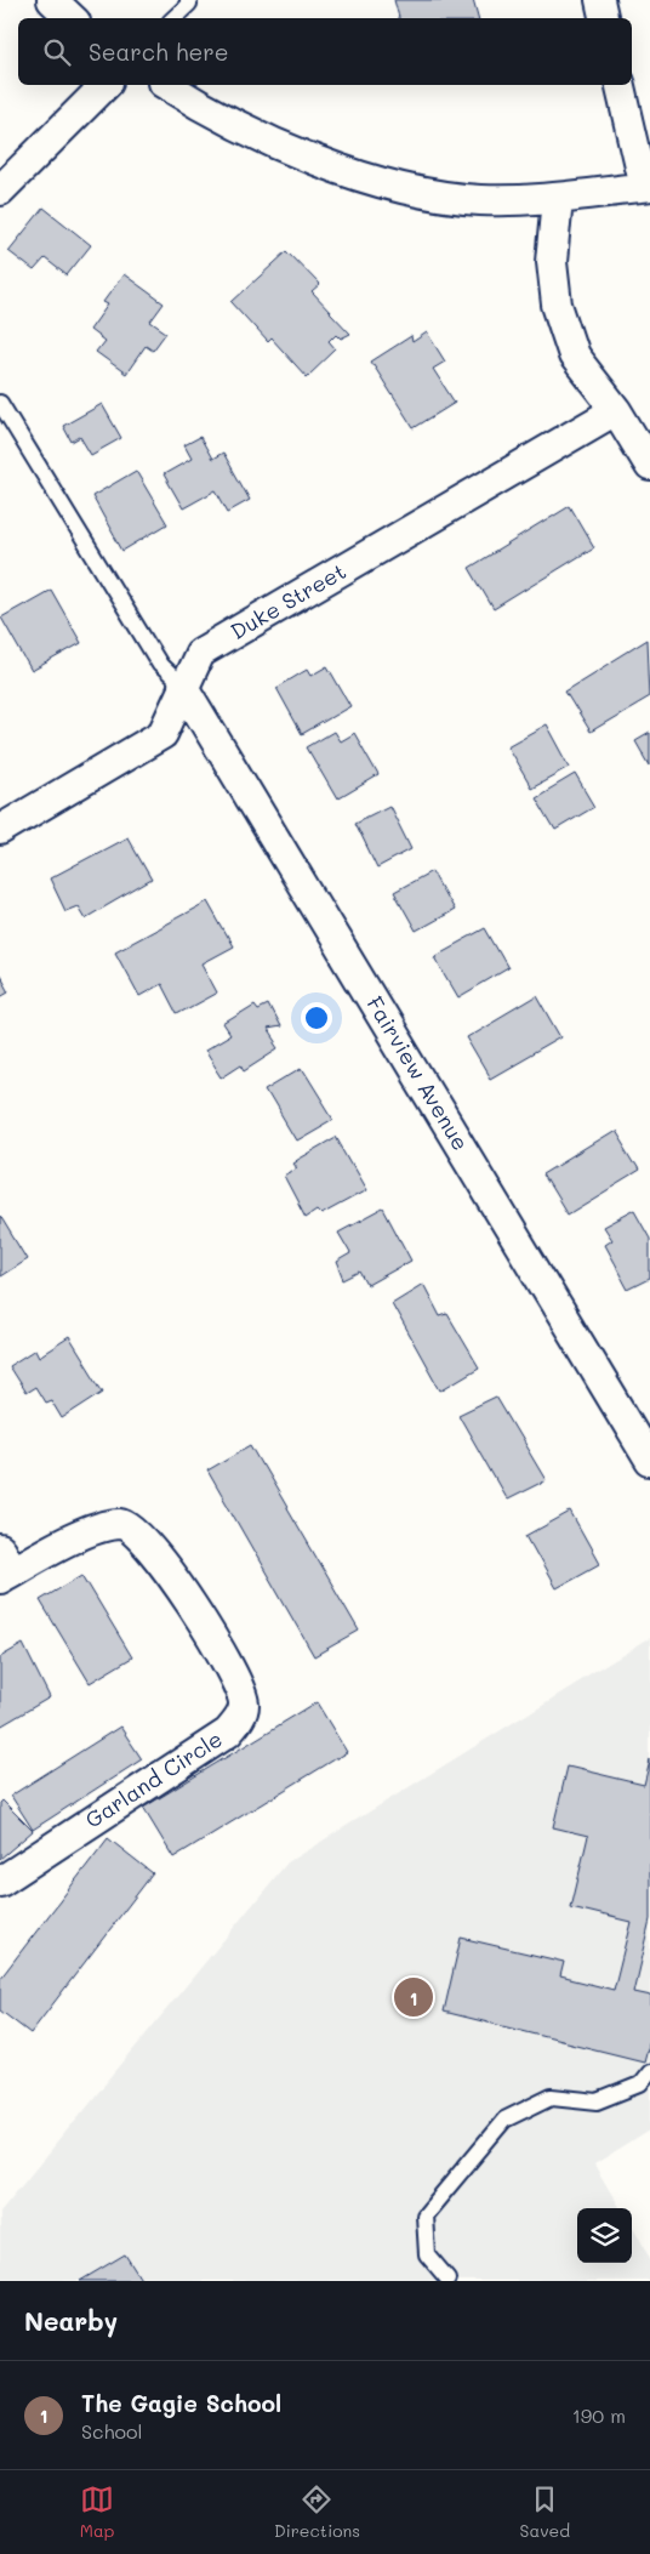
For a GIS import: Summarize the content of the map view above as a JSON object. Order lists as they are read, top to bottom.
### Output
{
  "streets": {
    "street": ["Duke Street", "Fairview Avenue", "Garland Circle"]
  },
  "crossings": [
    ["Duke Street", "Fairview Avenue"]
  ],
  "page": {
    "search": "Search here",
    "pins": "1",
    "heading": "Nearby",
    "list": [
      {
        "mark": "1",
        "name": "The Gagie School",
        "note": "School",
        "value": "190 m"
      }
    ],
    "nav": ["Map", "Directions", "Saved"]
  }
}
